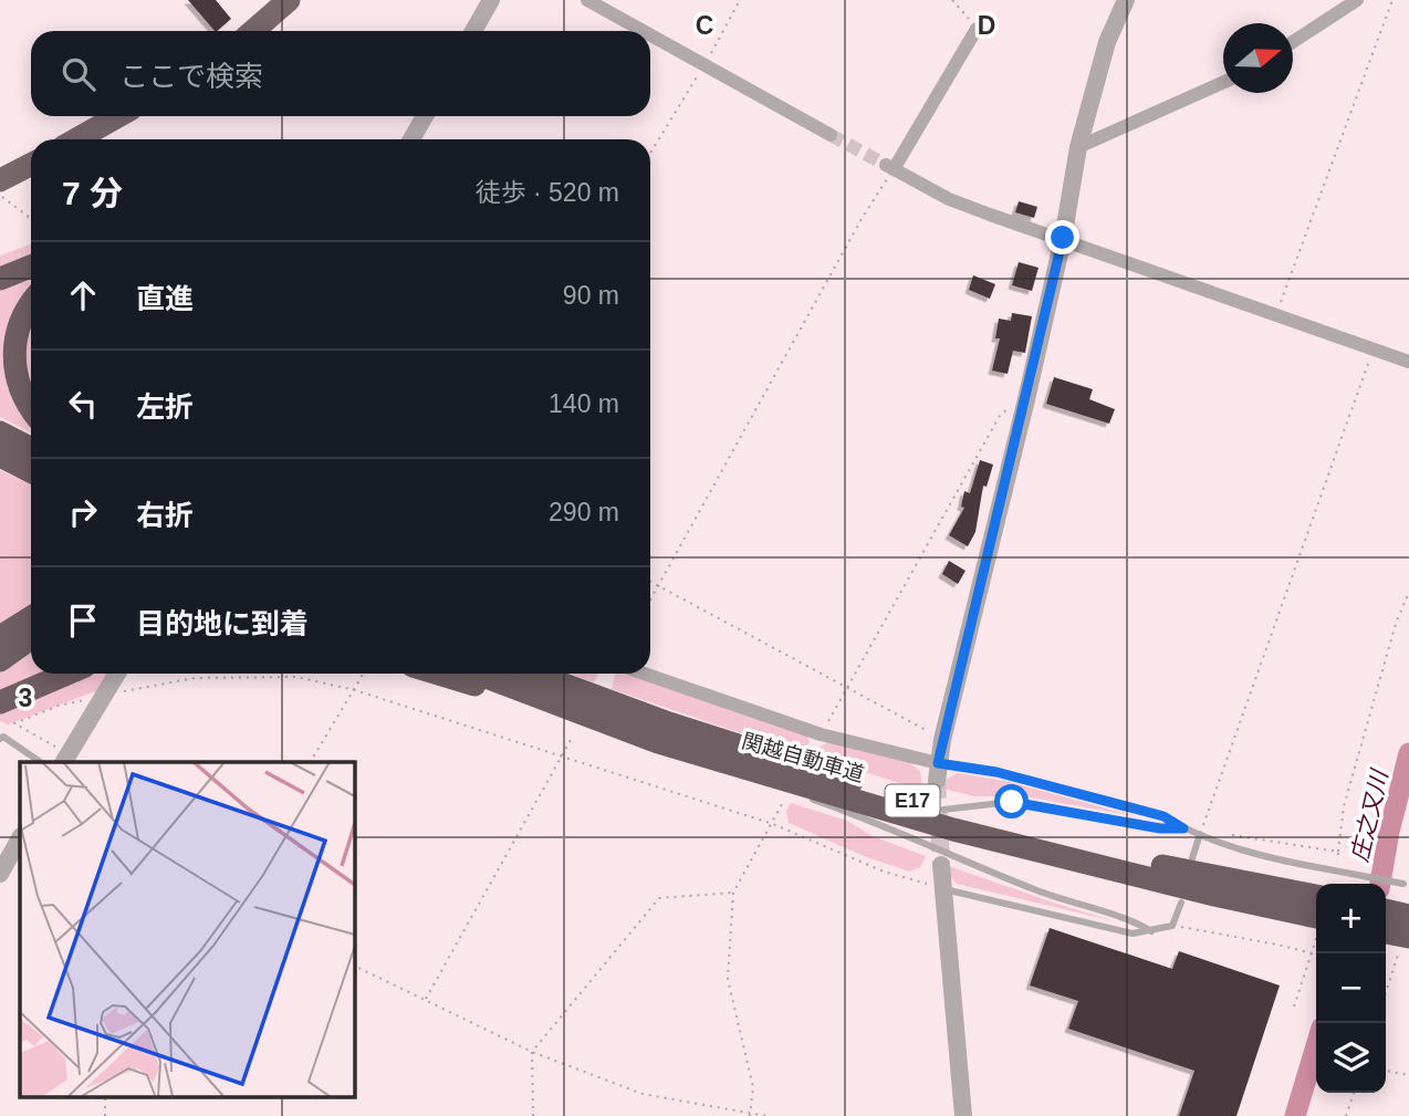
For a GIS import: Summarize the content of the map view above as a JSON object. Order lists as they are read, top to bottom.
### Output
{
  "streets": {
    "highway": ["関越自動車道", "E17"]
  },
  "water": ["庄之又川"],
  "north": "right",
  "page": {
    "search": "ここで検索",
    "heading": ["7 分", "徒歩 · 520 m"],
    "list": [
      ["直進", "90 m"],
      ["左折", "140 m"],
      ["右折", "290 m"],
      "目的地に到着"
    ],
    "map_buttons": ["+", "−"]
  },
  "grid": {
    "columns": ["C", "D"],
    "rows": ["3"]
  }
}
